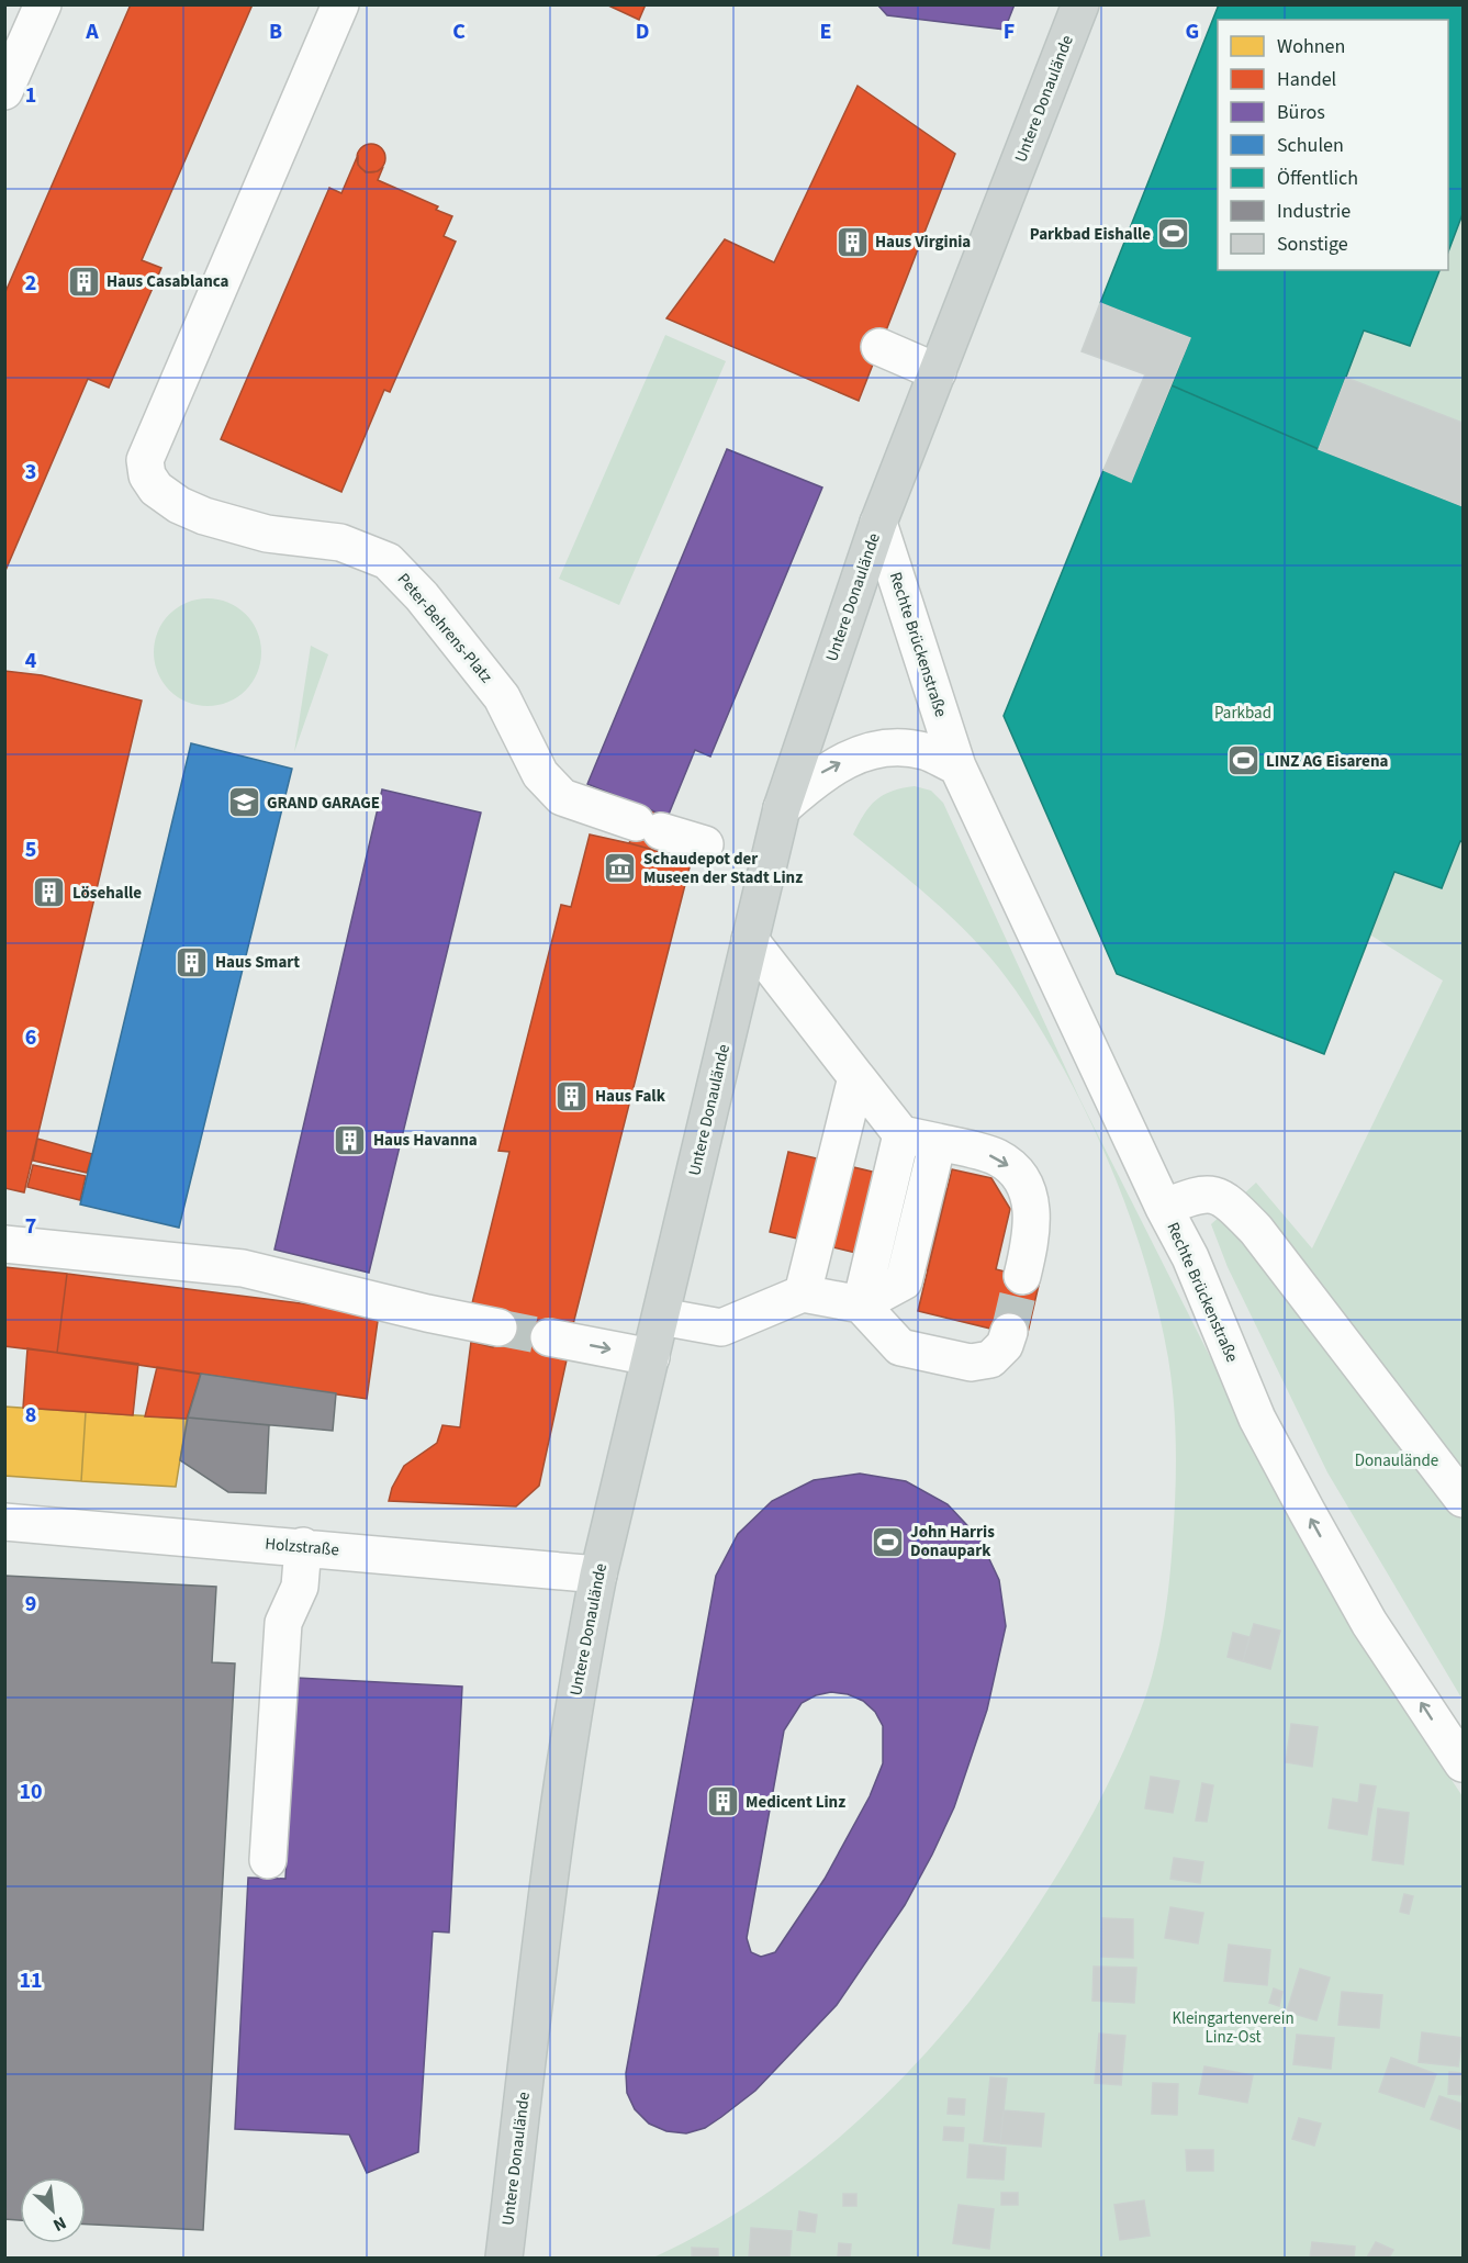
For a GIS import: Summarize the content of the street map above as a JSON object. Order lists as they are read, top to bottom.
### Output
{
  "streets": {
    "main road": ["Untere Donaulände"],
    "street": ["Peter-Behrens-Platz", "Rechte Brückenstraße", "Holzstraße"]
  },
  "crossings": [
    ["Untere Donaulände", "Rechte Brückenstraße"],
    ["Untere Donaulände", "Holzstraße"]
  ],
  "one_way": ["Rechte Brückenstraße"],
  "parks": ["Parkbad", "Donaulände", "Kleingartenverein Linz-Ost"],
  "places": {
    "sports": ["Parkbad Eishalle", "LINZ AG Eisarena", "John Harris Donaupark"],
    "building": [
      "Haus Virginia",
      "Haus Casablanca",
      "Lösehalle",
      "Haus Smart",
      "Haus Falk",
      "Haus Havanna",
      "Medicent Linz"
    ],
    "school or university": ["GRAND GARAGE"],
    "museum": ["Schaudepot der Museen der Stadt Linz"]
  },
  "legend": [
    "Wohnen",
    "Handel",
    "Büros",
    "Schulen",
    "Öffentlich",
    "Industrie",
    "Sonstige"
  ],
  "north": "bottom right",
  "grid": {
    "columns": [
      "A",
      "B",
      "C",
      "D",
      "E",
      "F",
      "G"
    ],
    "rows": [
      "1",
      "2",
      "3",
      "4",
      "5",
      "6",
      "7",
      "8",
      "9",
      "10",
      "11"
    ]
  }
}
